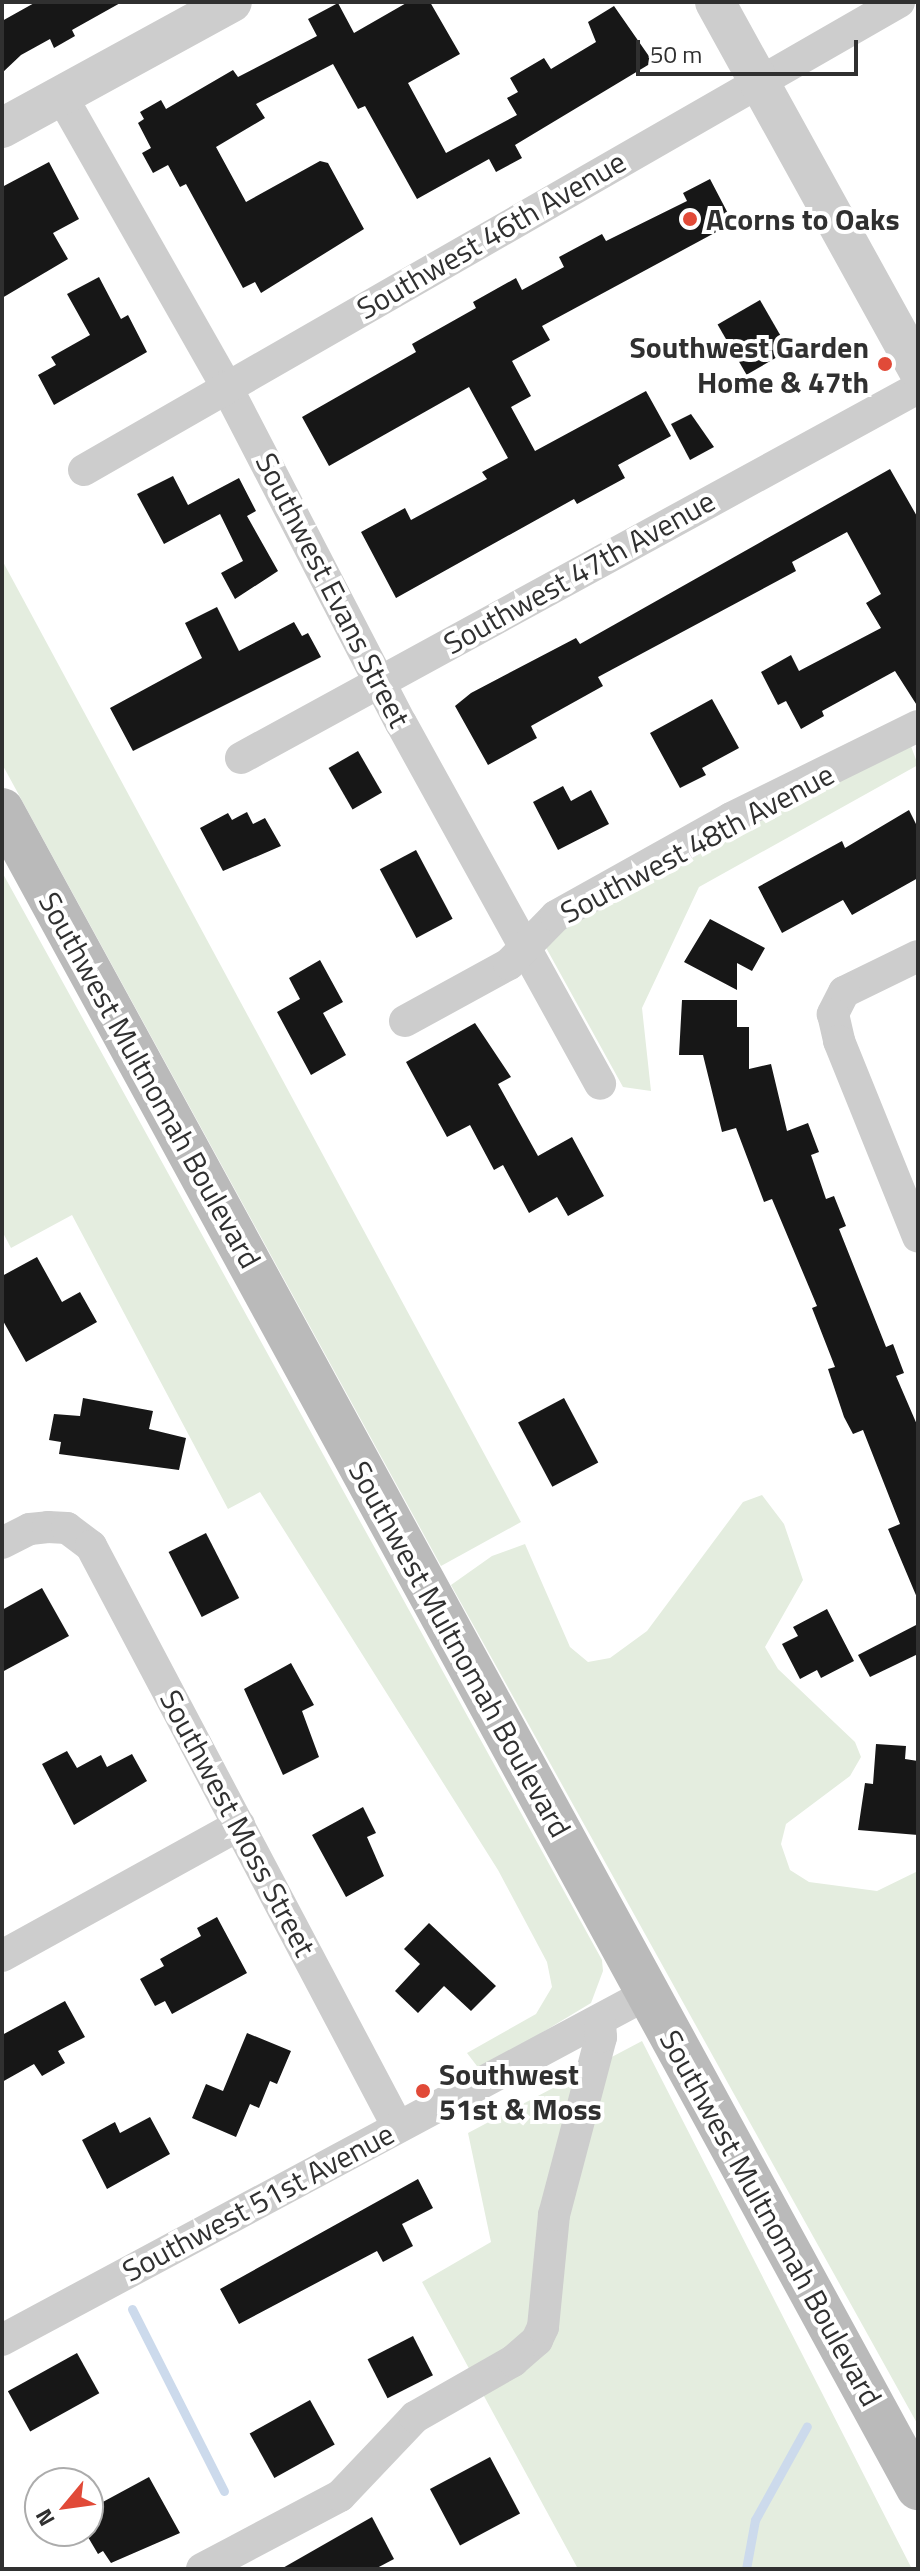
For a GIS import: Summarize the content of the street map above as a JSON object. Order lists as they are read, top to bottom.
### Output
{
  "streets": {
    "main road": ["Southwest Multnomah Boulevard"],
    "street": [
      "Southwest 46th Avenue",
      "Southwest 47th Avenue",
      "Southwest Evans Street",
      "Southwest 48th Avenue",
      "Southwest Moss Street",
      "Southwest 51st Avenue"
    ]
  },
  "crossings": [
    ["Southwest 46th Avenue", "Southwest Evans Street"],
    ["Southwest 47th Avenue", "Southwest Evans Street"],
    ["Southwest Evans Street", "Southwest 48th Avenue"],
    ["Southwest Multnomah Boulevard", "Southwest 51st Avenue"],
    ["Southwest Moss Street", "Southwest 51st Avenue"]
  ],
  "places": ["Acorns to Oaks", "Southwest Garden Home & 47th", "Southwest 51st & Moss"],
  "scale_bar": "50 m",
  "north": "bottom left"
}
